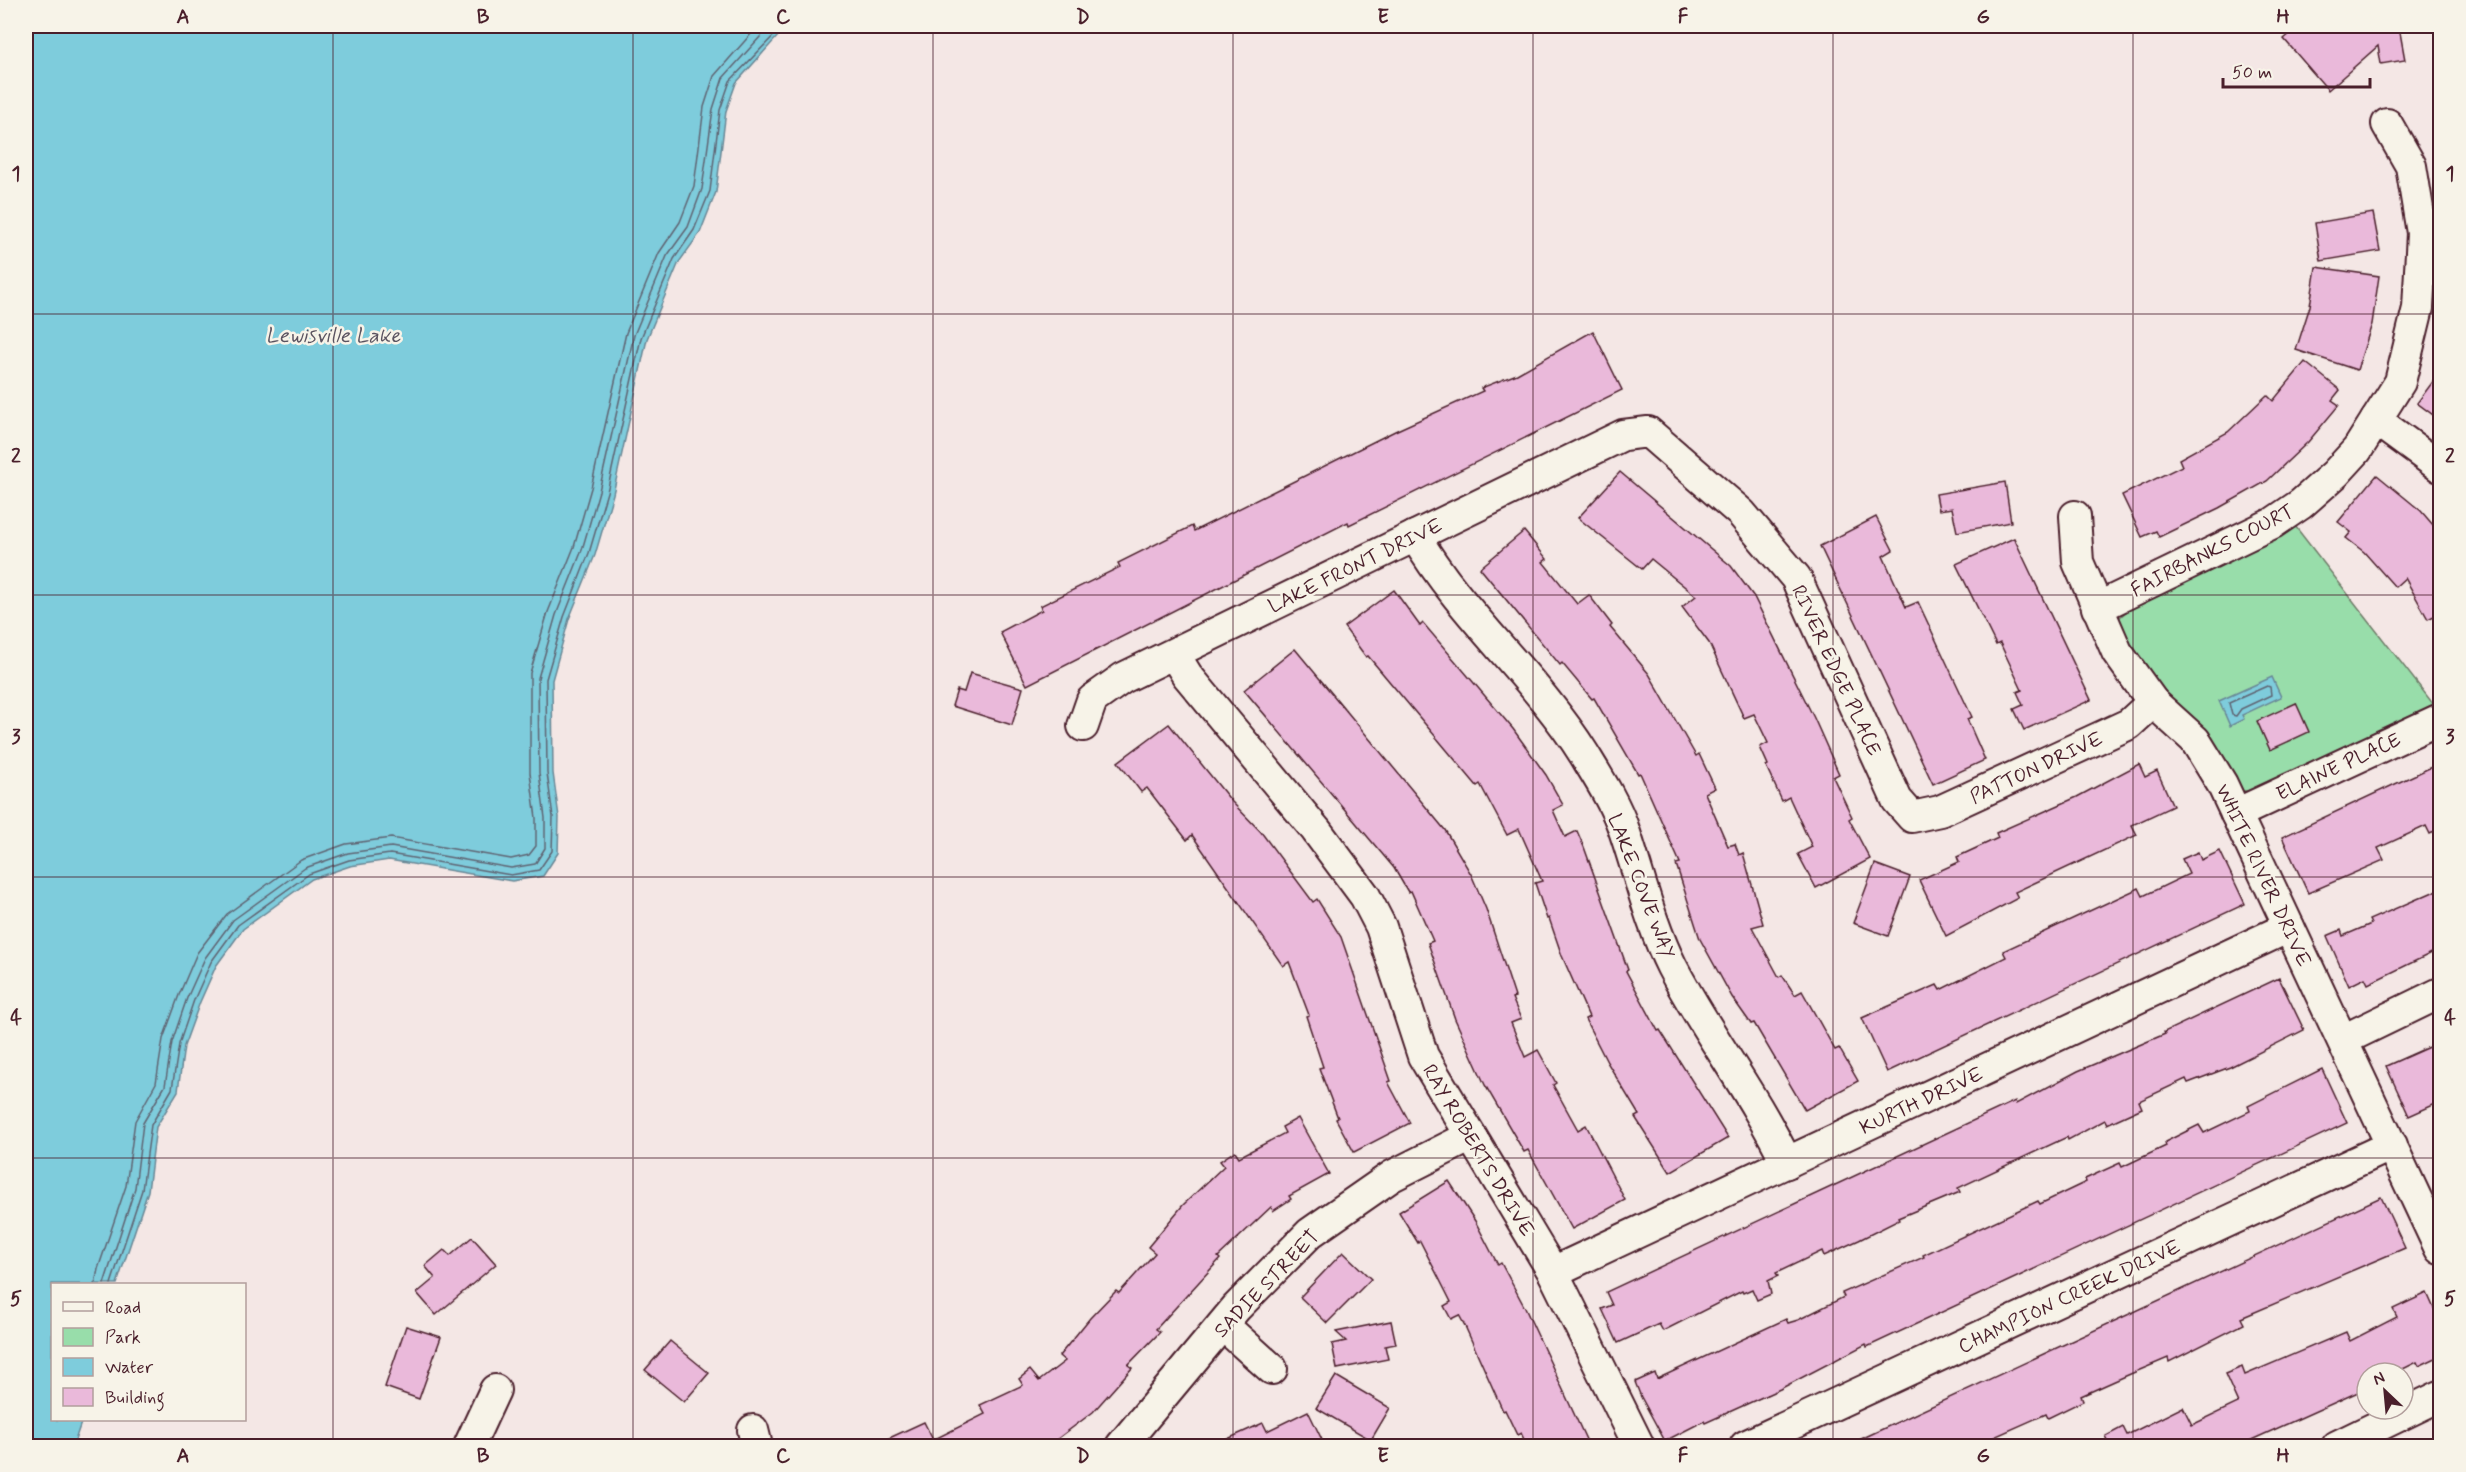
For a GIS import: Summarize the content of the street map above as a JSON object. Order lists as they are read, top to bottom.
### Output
{
  "streets": {
    "street": [
      "FAIRBANKS COURT",
      "LAKE FRONT DRIVE",
      "RIVER EDGE PLACE",
      "ELAINE PLACE",
      "PATTON DRIVE",
      "WHITE RIVER DRIVE",
      "LAKE COVE WAY",
      "KURTH DRIVE",
      "RAY ROBERTS DRIVE",
      "SADIE STREET",
      "CHAMPION CREEK DRIVE"
    ]
  },
  "crossings": [
    ["FAIRBANKS COURT", "WHITE RIVER DRIVE"],
    ["LAKE FRONT DRIVE", "RIVER EDGE PLACE"],
    ["LAKE FRONT DRIVE", "LAKE COVE WAY"],
    ["LAKE FRONT DRIVE", "RAY ROBERTS DRIVE"],
    ["RIVER EDGE PLACE", "PATTON DRIVE"],
    ["ELAINE PLACE", "WHITE RIVER DRIVE"],
    ["PATTON DRIVE", "WHITE RIVER DRIVE"],
    ["WHITE RIVER DRIVE", "KURTH DRIVE"],
    ["WHITE RIVER DRIVE", "CHAMPION CREEK DRIVE"],
    ["LAKE COVE WAY", "KURTH DRIVE"],
    ["KURTH DRIVE", "RAY ROBERTS DRIVE"],
    ["RAY ROBERTS DRIVE", "SADIE STREET"]
  ],
  "water": ["Lewisville Lake"],
  "legend": [
    "Road",
    "Park",
    "Water",
    "Building"
  ],
  "scale_bar": "50 m",
  "north": "top left",
  "grid": {
    "columns": [
      "A",
      "B",
      "C",
      "D",
      "E",
      "F",
      "G",
      "H"
    ],
    "rows": [
      "1",
      "2",
      "3",
      "4",
      "5"
    ]
  }
}
